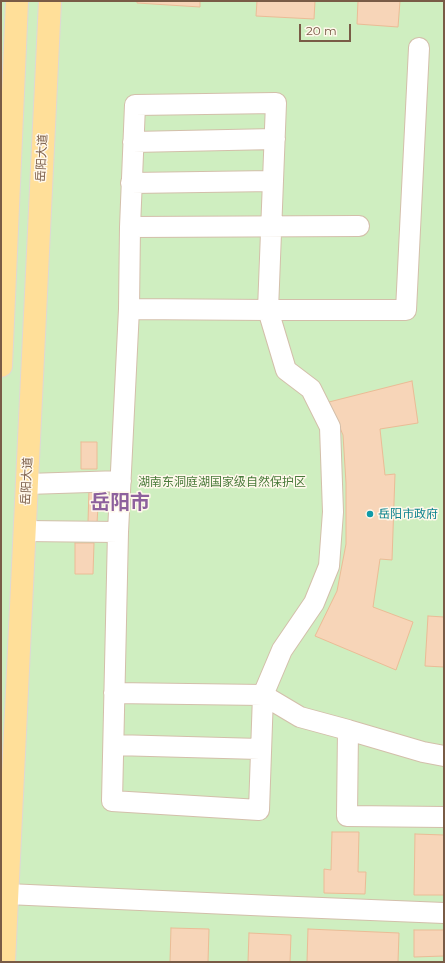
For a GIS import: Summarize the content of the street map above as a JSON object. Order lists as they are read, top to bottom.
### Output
{
  "streets": {
    "main road": ["岳阳大道"]
  },
  "districts": ["岳阳市"],
  "parks": ["湖南东洞庭湖国家级自然保护区"],
  "places": ["岳阳市政府"],
  "scale_bar": "20 m"
}
